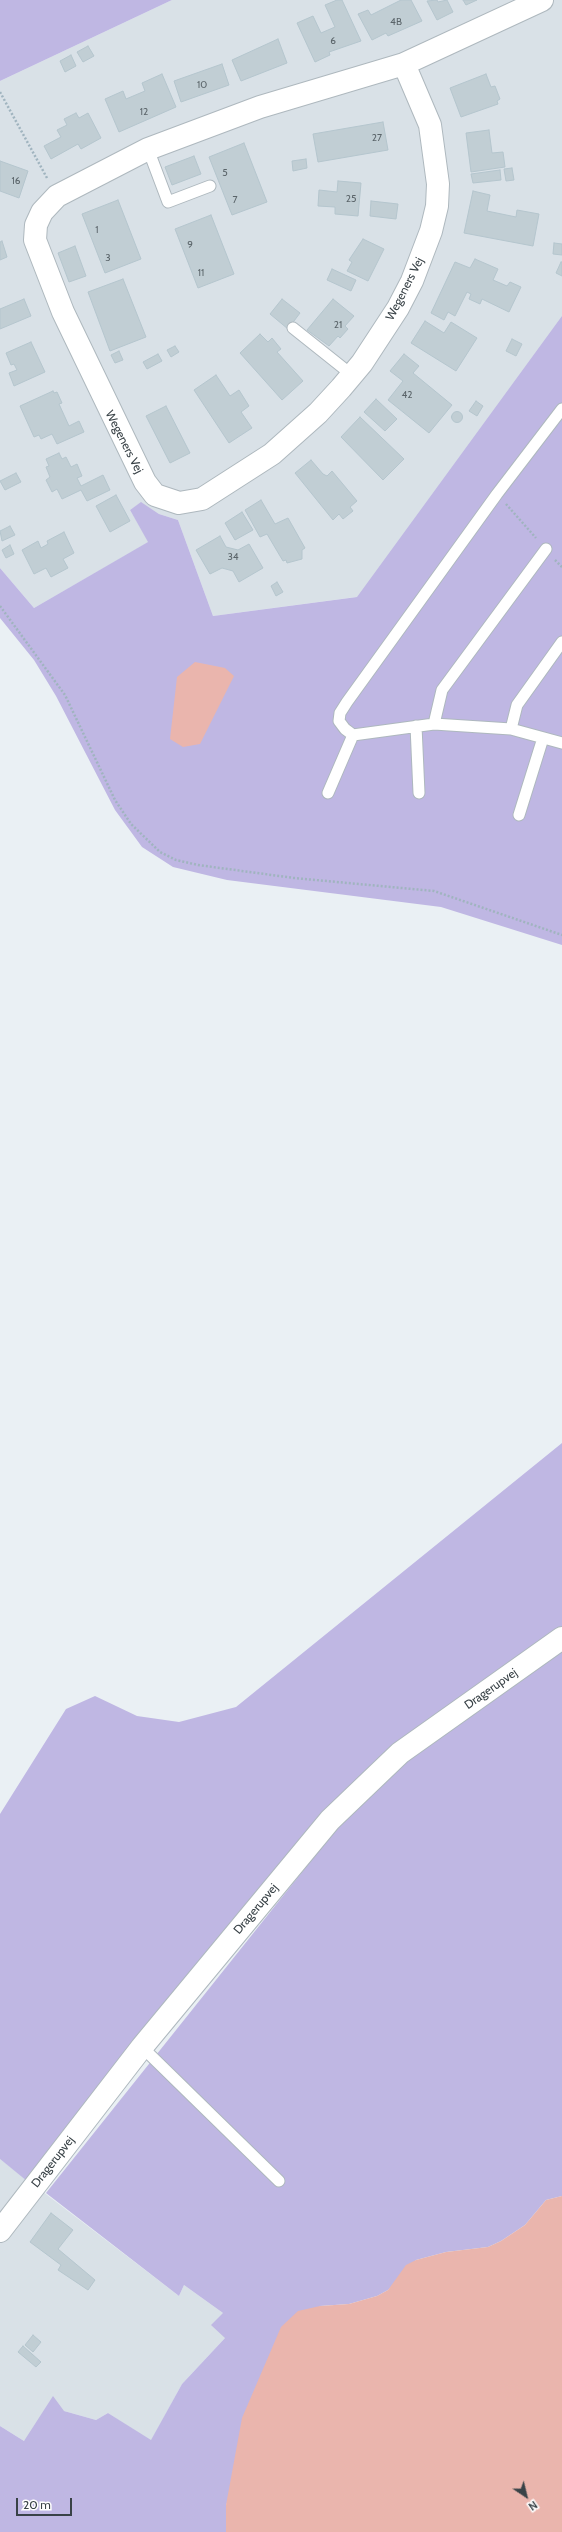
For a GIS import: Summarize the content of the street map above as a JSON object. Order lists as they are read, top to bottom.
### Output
{
  "streets": {
    "street": ["Wegeners Vej", "Dragerupvej"]
  },
  "house_numbers": [
    "4B",
    "6",
    "10",
    "12",
    "27",
    "5",
    "16",
    "25",
    "7",
    "1",
    "9",
    "3",
    "11",
    "21",
    "42",
    "34"
  ],
  "scale_bar": "20 m",
  "north": "bottom right"
}
